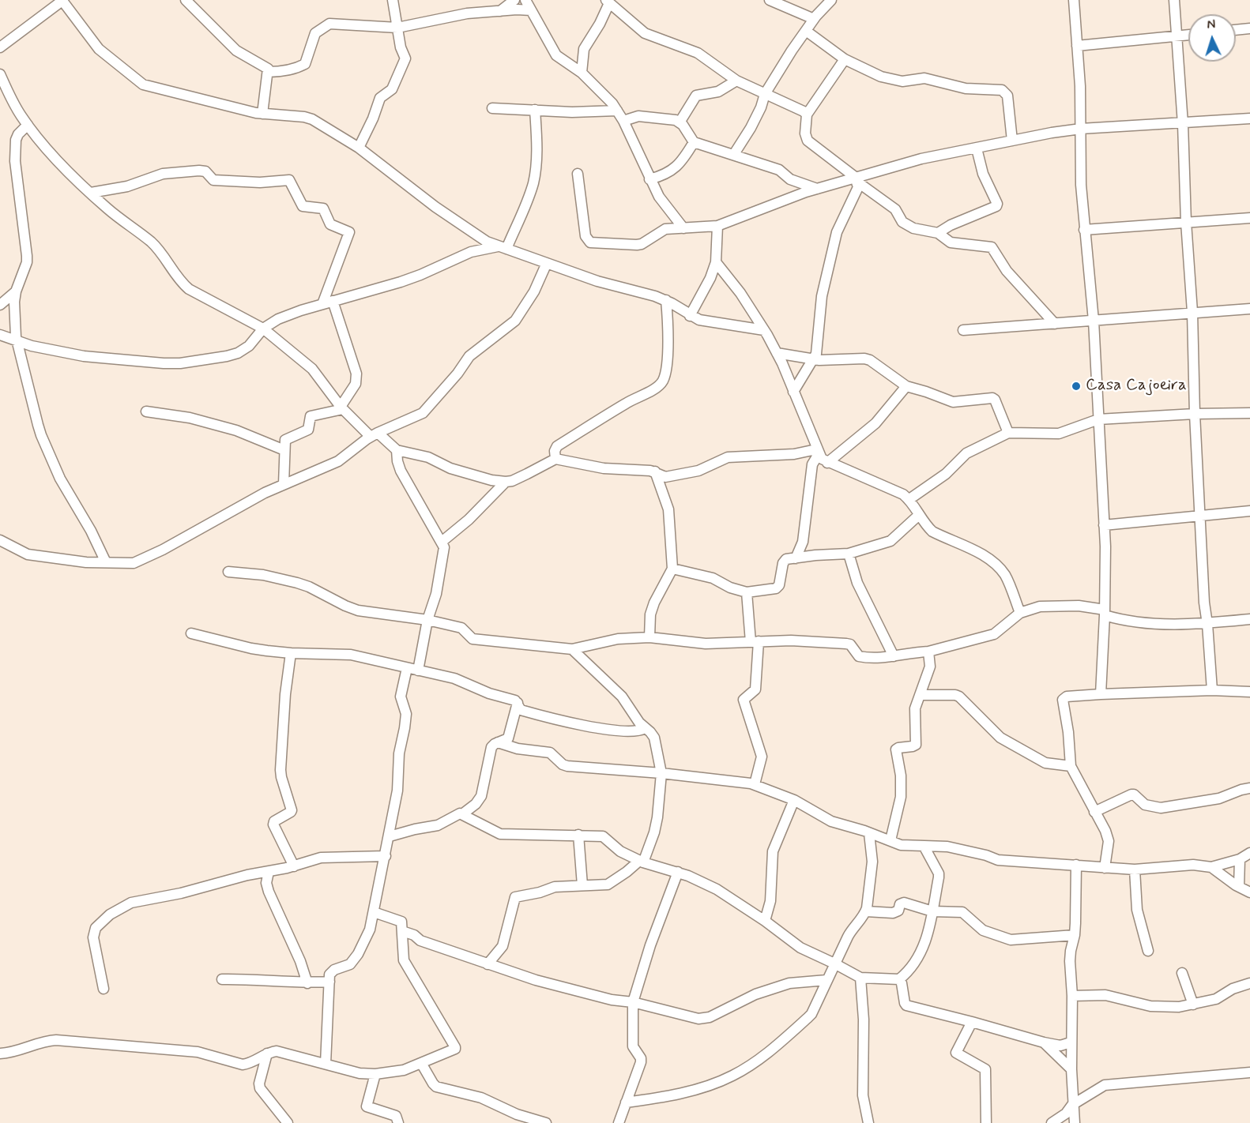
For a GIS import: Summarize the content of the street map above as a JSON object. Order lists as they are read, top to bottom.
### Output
{
  "places": ["Casa Cajoeira"],
  "north": "top"
}
